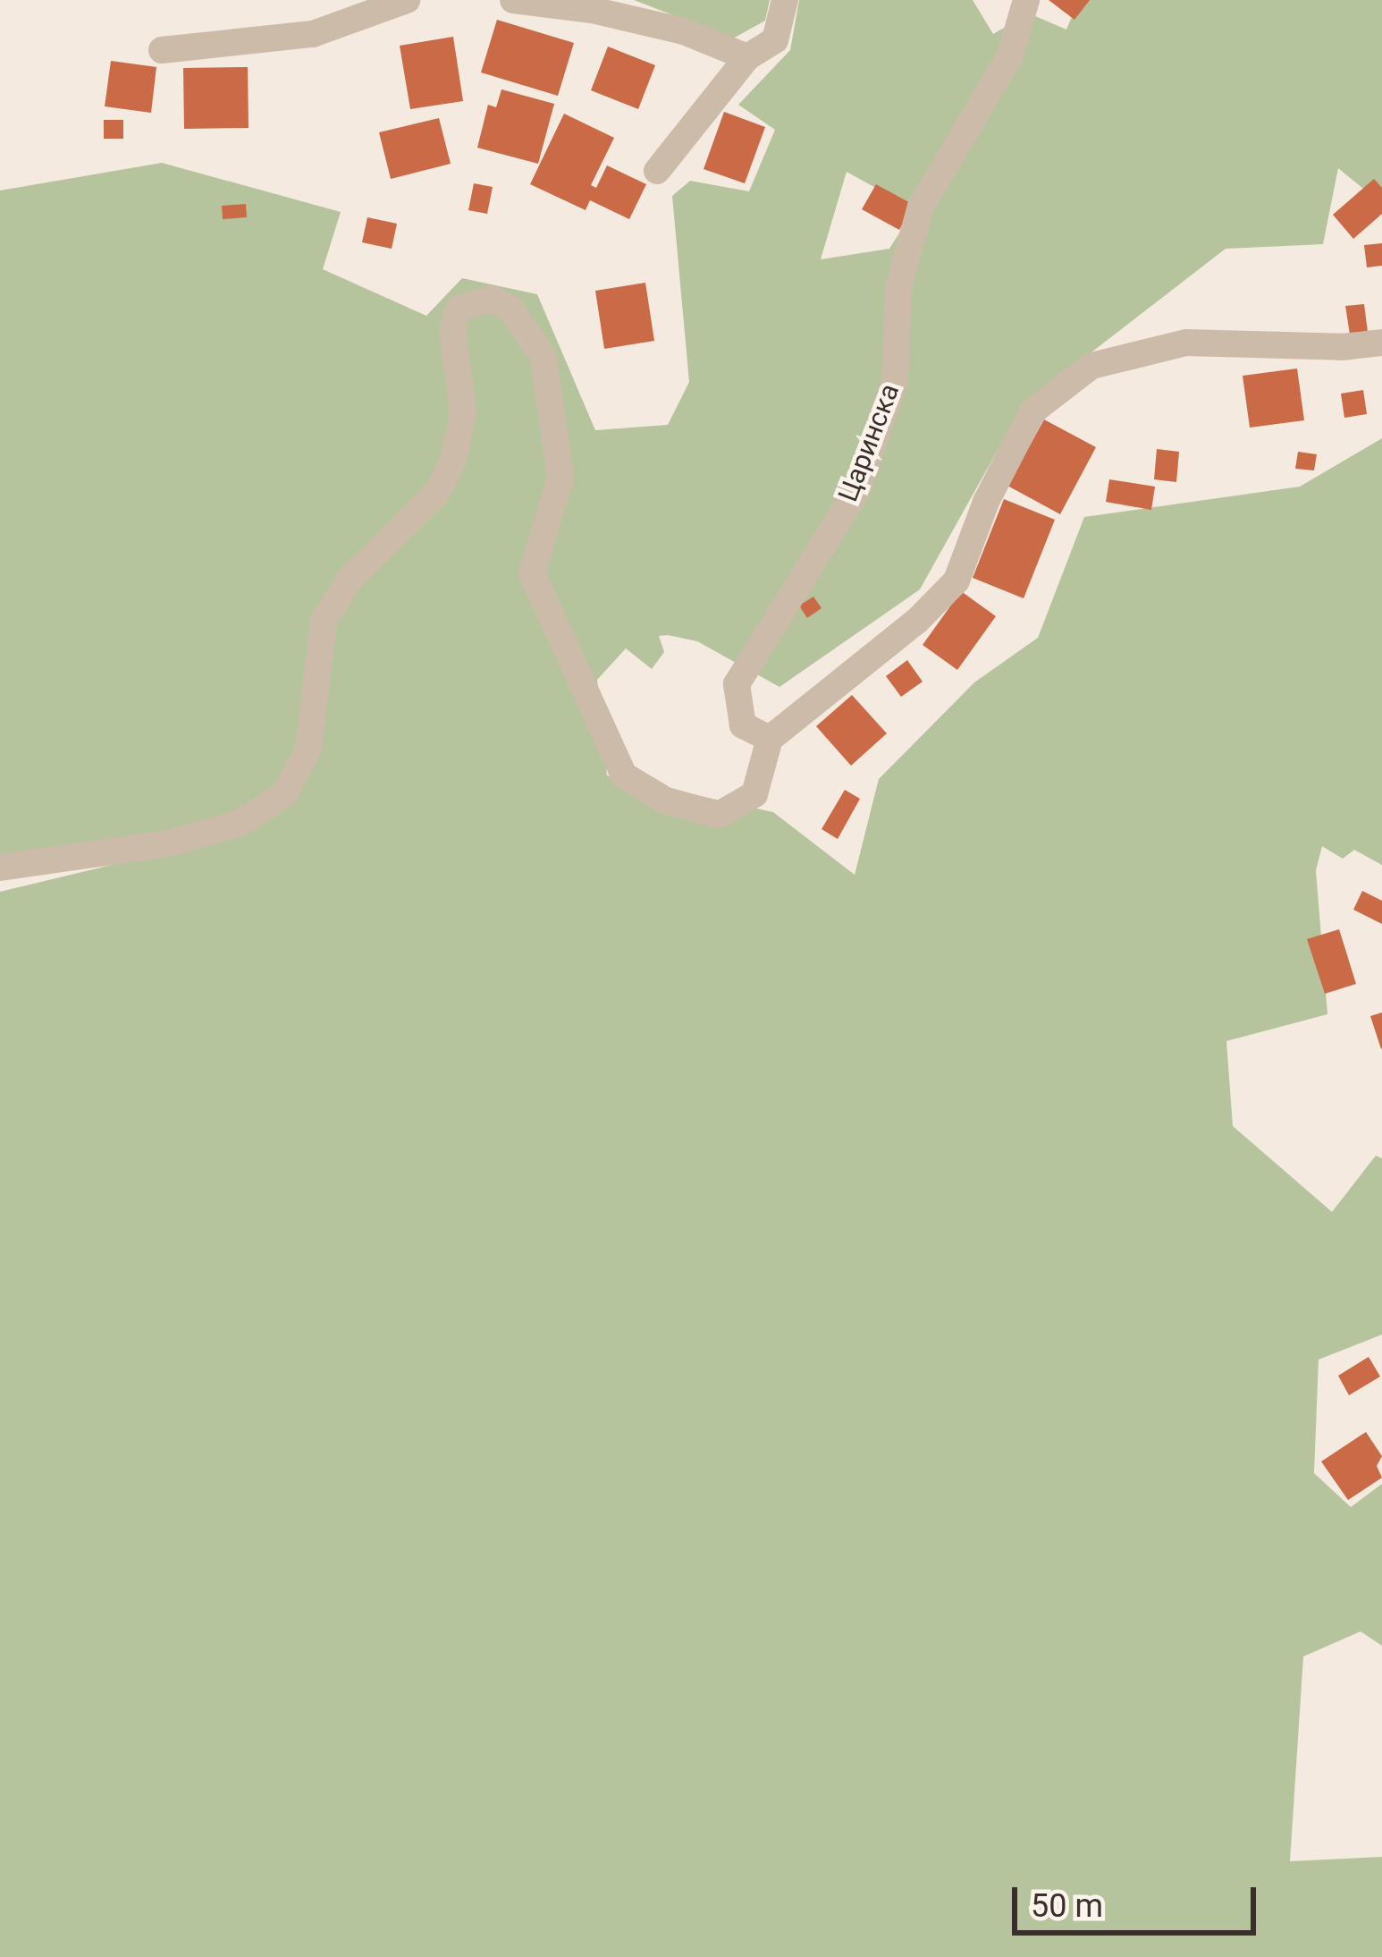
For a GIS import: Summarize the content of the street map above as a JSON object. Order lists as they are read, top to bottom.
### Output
{
  "streets": {
    "street": ["Царинска"]
  },
  "scale_bar": "50 m"
}
